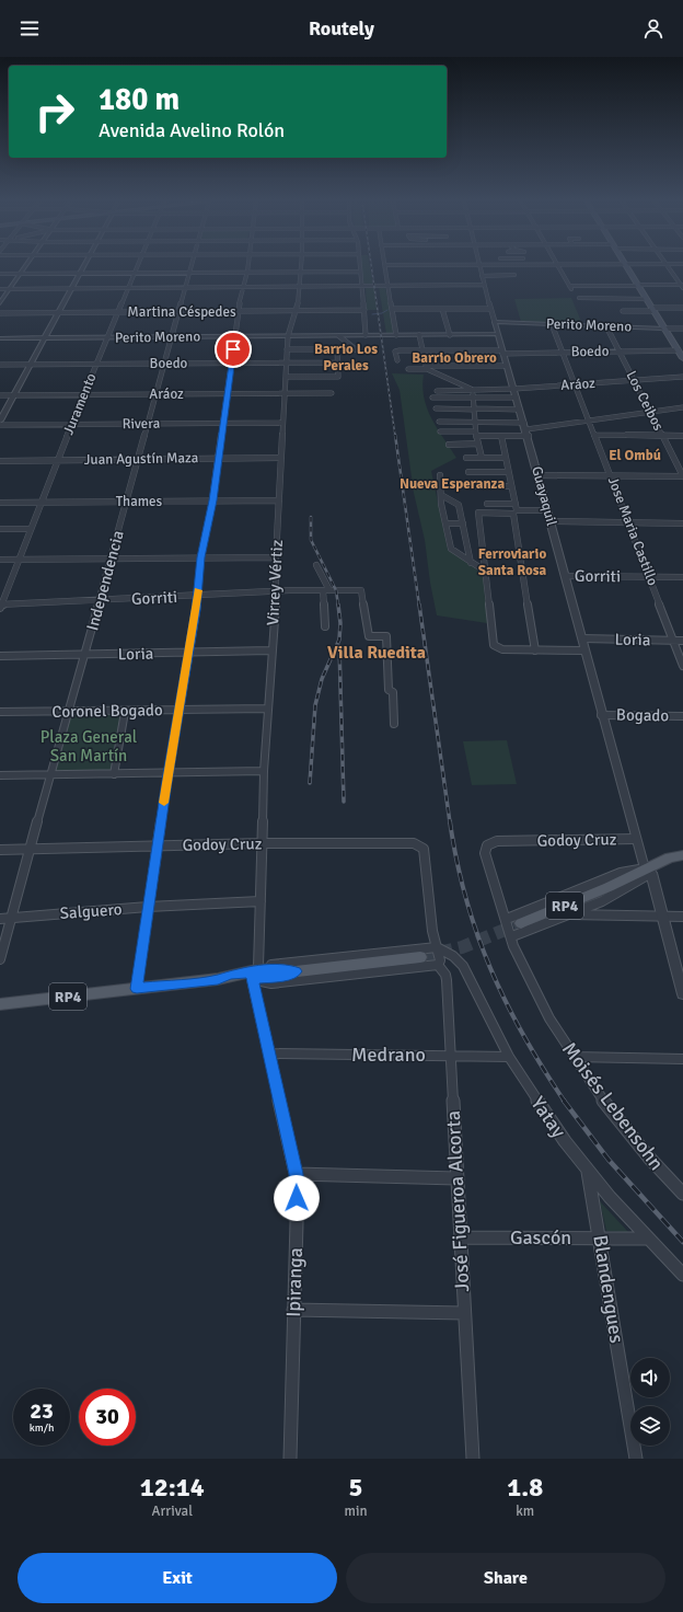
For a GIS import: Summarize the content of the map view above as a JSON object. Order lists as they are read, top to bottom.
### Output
{
  "streets": {
    "main road": ["RP4"],
    "street": [
      "Martina Céspedes",
      "Perito Moreno",
      "Boedo",
      "Aráoz",
      "Los Ceibos",
      "Juramento",
      "Rivera",
      "Juan Agustín Maza",
      "Guayaquil",
      "Thames",
      "Jose Maria Castillo",
      "Gorriti",
      "Independencia",
      "Virrey Vértiz",
      "Loria",
      "Coronel Bogado",
      "Bogado",
      "Godoy Cruz",
      "Salguero",
      "Medrano",
      "Moisés Lebensohn",
      "Yatay",
      "José Figueroa Alcorta",
      "Gascón",
      "Ipiranga",
      "Blandengues"
    ]
  },
  "crossings": [
    ["Martina Céspedes", "Juramento"],
    ["Martina Céspedes", "Independencia"],
    ["Martina Céspedes", "Virrey Vértiz"],
    ["Perito Moreno", "Los Ceibos"],
    ["Perito Moreno", "Juramento"],
    ["Perito Moreno", "Guayaquil"],
    ["Perito Moreno", "Jose Maria Castillo"],
    ["Perito Moreno", "Independencia"],
    ["Perito Moreno", "Virrey Vértiz"],
    ["Boedo", "Los Ceibos"],
    ["Boedo", "Juramento"],
    ["Boedo", "Guayaquil"],
    ["Boedo", "Jose Maria Castillo"],
    ["Boedo", "Independencia"],
    ["Boedo", "Virrey Vértiz"],
    ["Aráoz", "Los Ceibos"],
    ["Aráoz", "Juramento"],
    ["Aráoz", "Guayaquil"],
    ["Aráoz", "Jose Maria Castillo"],
    ["Aráoz", "Independencia"],
    ["Aráoz", "Virrey Vértiz"],
    ["Juramento", "Rivera"],
    ["Juramento", "Juan Agustín Maza"],
    ["Juramento", "Thames"],
    ["Juramento", "Gorriti"],
    ["Rivera", "Independencia"],
    ["Rivera", "Virrey Vértiz"],
    ["Juan Agustín Maza", "Independencia"],
    ["Juan Agustín Maza", "Virrey Vértiz"],
    ["Guayaquil", "Gorriti"],
    ["Guayaquil", "Loria"],
    ["Guayaquil", "Bogado"],
    ["Guayaquil", "Godoy Cruz"],
    ["Guayaquil", "RP4"],
    ["Thames", "Independencia"],
    ["Thames", "Virrey Vértiz"],
    ["Jose Maria Castillo", "Gorriti"],
    ["Jose Maria Castillo", "Loria"],
    ["Gorriti", "Independencia"],
    ["Gorriti", "Virrey Vértiz"],
    ["Independencia", "Loria"],
    ["Independencia", "Coronel Bogado"],
    ["Independencia", "Godoy Cruz"],
    ["Independencia", "Salguero"],
    ["Virrey Vértiz", "Loria"],
    ["Virrey Vértiz", "Coronel Bogado"],
    ["Virrey Vértiz", "Godoy Cruz"],
    ["Virrey Vértiz", "RP4"],
    ["Virrey Vértiz", "Salguero"],
    ["Virrey Vértiz", "Ipiranga"],
    ["Godoy Cruz", "Moisés Lebensohn"],
    ["Godoy Cruz", "José Figueroa Alcorta"],
    ["RP4", "Ipiranga"],
    ["Medrano", "Yatay"],
    ["Medrano", "José Figueroa Alcorta"],
    ["Medrano", "Ipiranga"],
    ["Yatay", "José Figueroa Alcorta"],
    ["Yatay", "Gascón"],
    ["Yatay", "Blandengues"],
    ["José Figueroa Alcorta", "Gascón"],
    ["Gascón", "Blandengues"]
  ],
  "districts": [
    "Barrio Los Perales",
    "Barrio Obrero",
    "El Ombú",
    "Nueva Esperanza",
    "Ferroviario Santa Rosa",
    "Villa Ruedita"
  ],
  "parks": ["Plaza General San Martín"],
  "page": {
    "header": "Routely",
    "turn": ["180 m", "Avenida Avelino Rolón"],
    "speed": "23 km/h",
    "limit": "30",
    "eta": [
      "12:14",
      "Arrival",
      "5",
      "min",
      "1.8",
      "km"
    ],
    "buttons": ["Exit", "Share"]
  }
}
